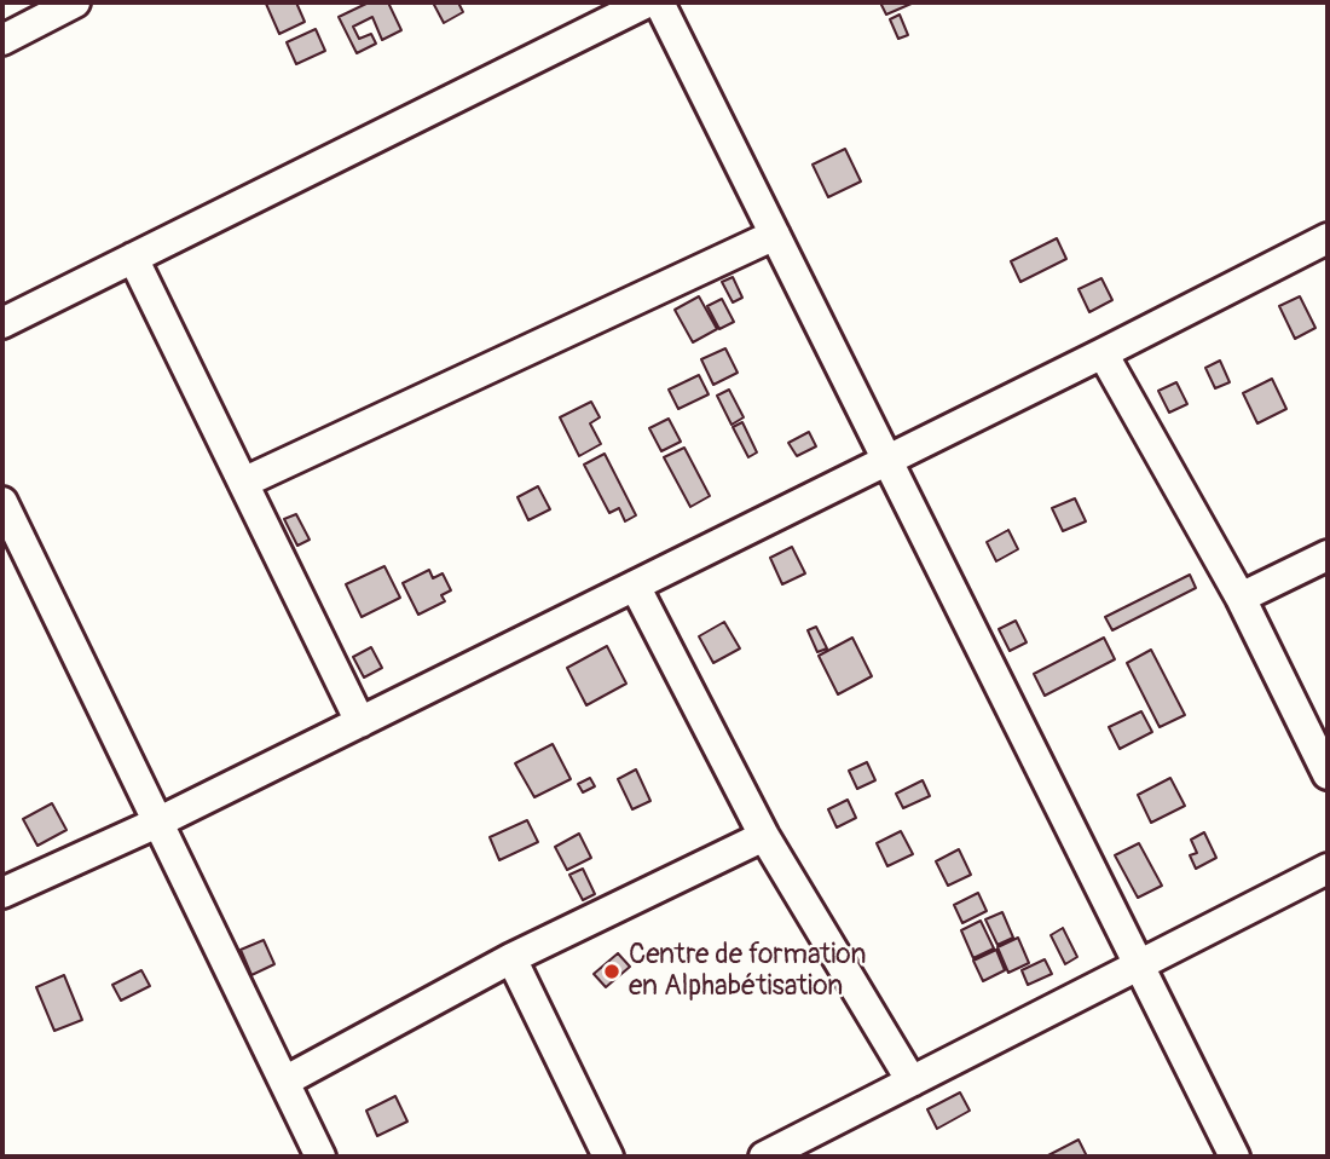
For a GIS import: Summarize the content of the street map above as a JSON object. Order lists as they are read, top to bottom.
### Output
{
  "places": ["Centre de formation en Alphabétisation"]
}
